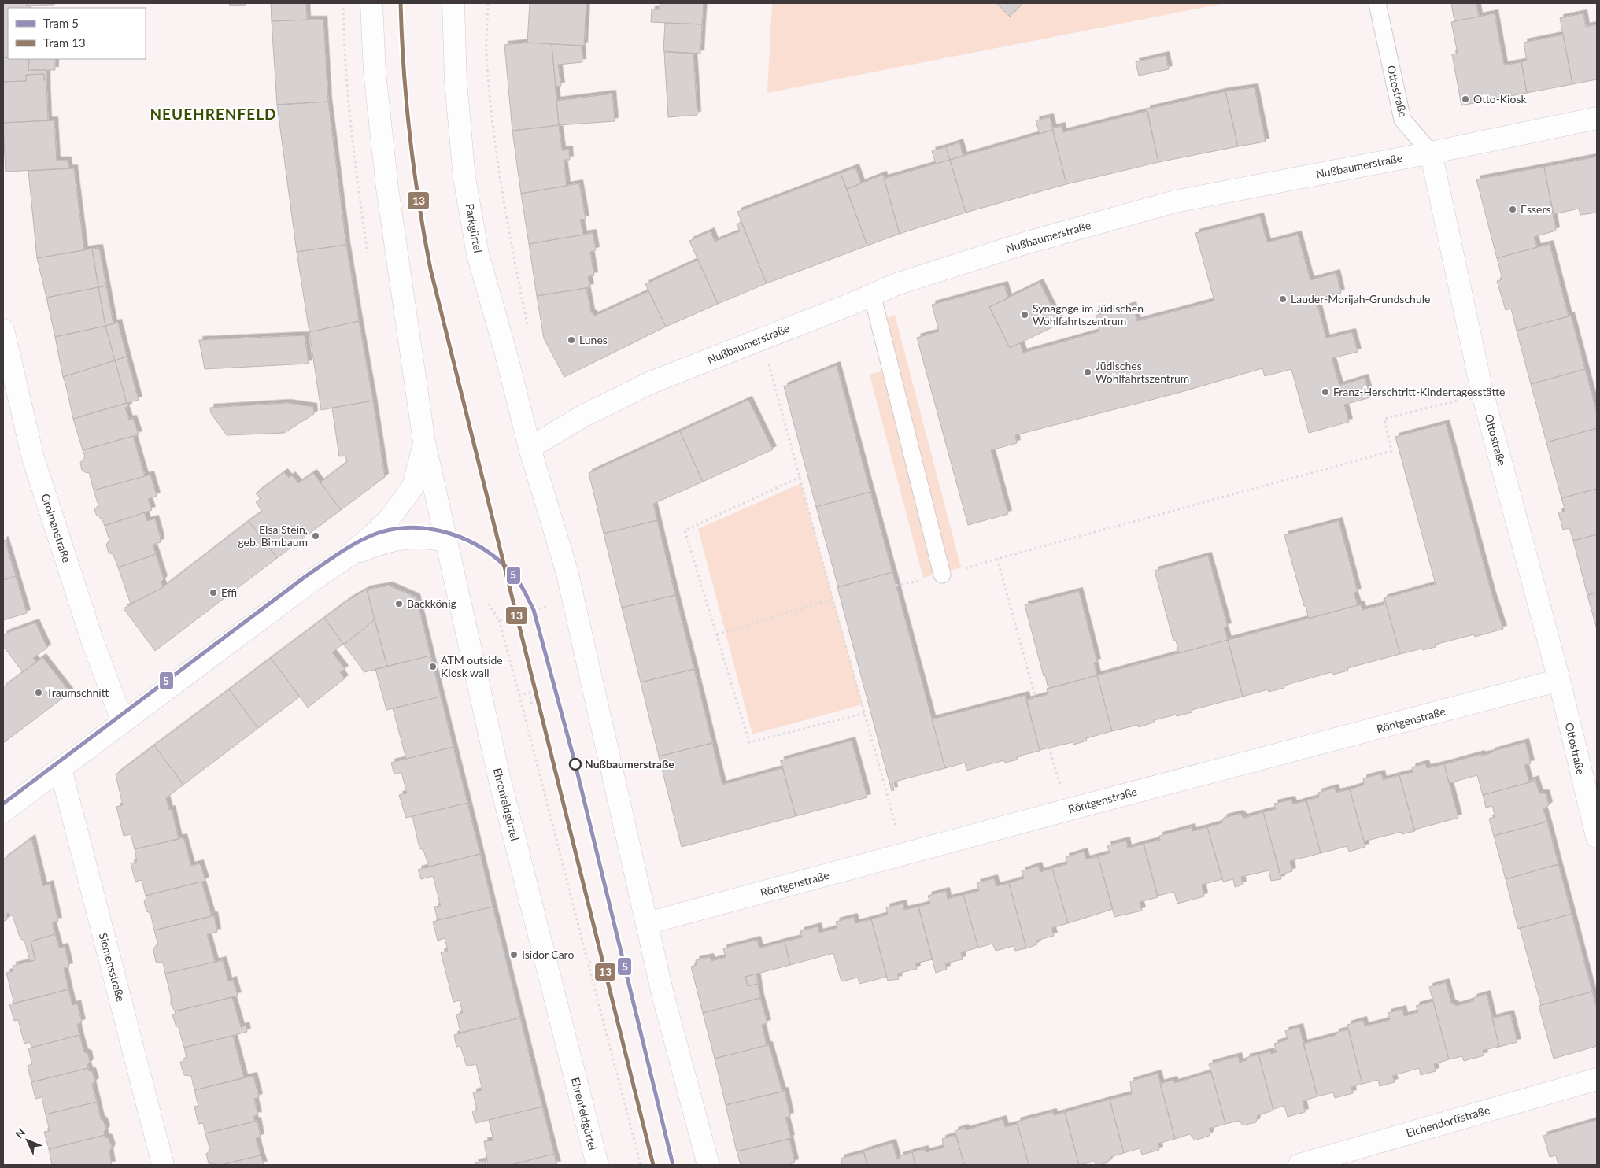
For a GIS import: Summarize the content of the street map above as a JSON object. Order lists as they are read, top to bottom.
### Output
{
  "streets": {
    "street": [
      "Ottostraße",
      "Nußbaumerstraße",
      "Parkgürtel",
      "Grolmanstraße",
      "Röntgenstraße",
      "Ehrenfeldgürtel",
      "Siemensstraße",
      "Eichendorffstraße"
    ]
  },
  "crossings": [
    ["Ottostraße", "Nußbaumerstraße"],
    ["Ottostraße", "Röntgenstraße"],
    ["Nußbaumerstraße", "Parkgürtel"]
  ],
  "districts": ["NEUEHRENFELD"],
  "places": [
    "Otto-Kiosk",
    "Essers",
    "Lauder-Morijah-Grundschule",
    "Synagoge im Jüdischen Wohlfahrtszentrum",
    "Lunes",
    "Jüdisches Wohlfahrtszentrum",
    "Franz-Herschtritt-Kindertagesstätte",
    "Elsa Stein, geb. Birnbaum",
    "Effi",
    "Backkönig",
    "ATM outside Kiosk wall",
    "Traumschnitt",
    "Nußbaumerstraße",
    "Isidor Caro"
  ],
  "lines": ["tram line 13", "tram line 5"],
  "legend": ["Tram 5", "Tram 13"],
  "north": "top left"
}
